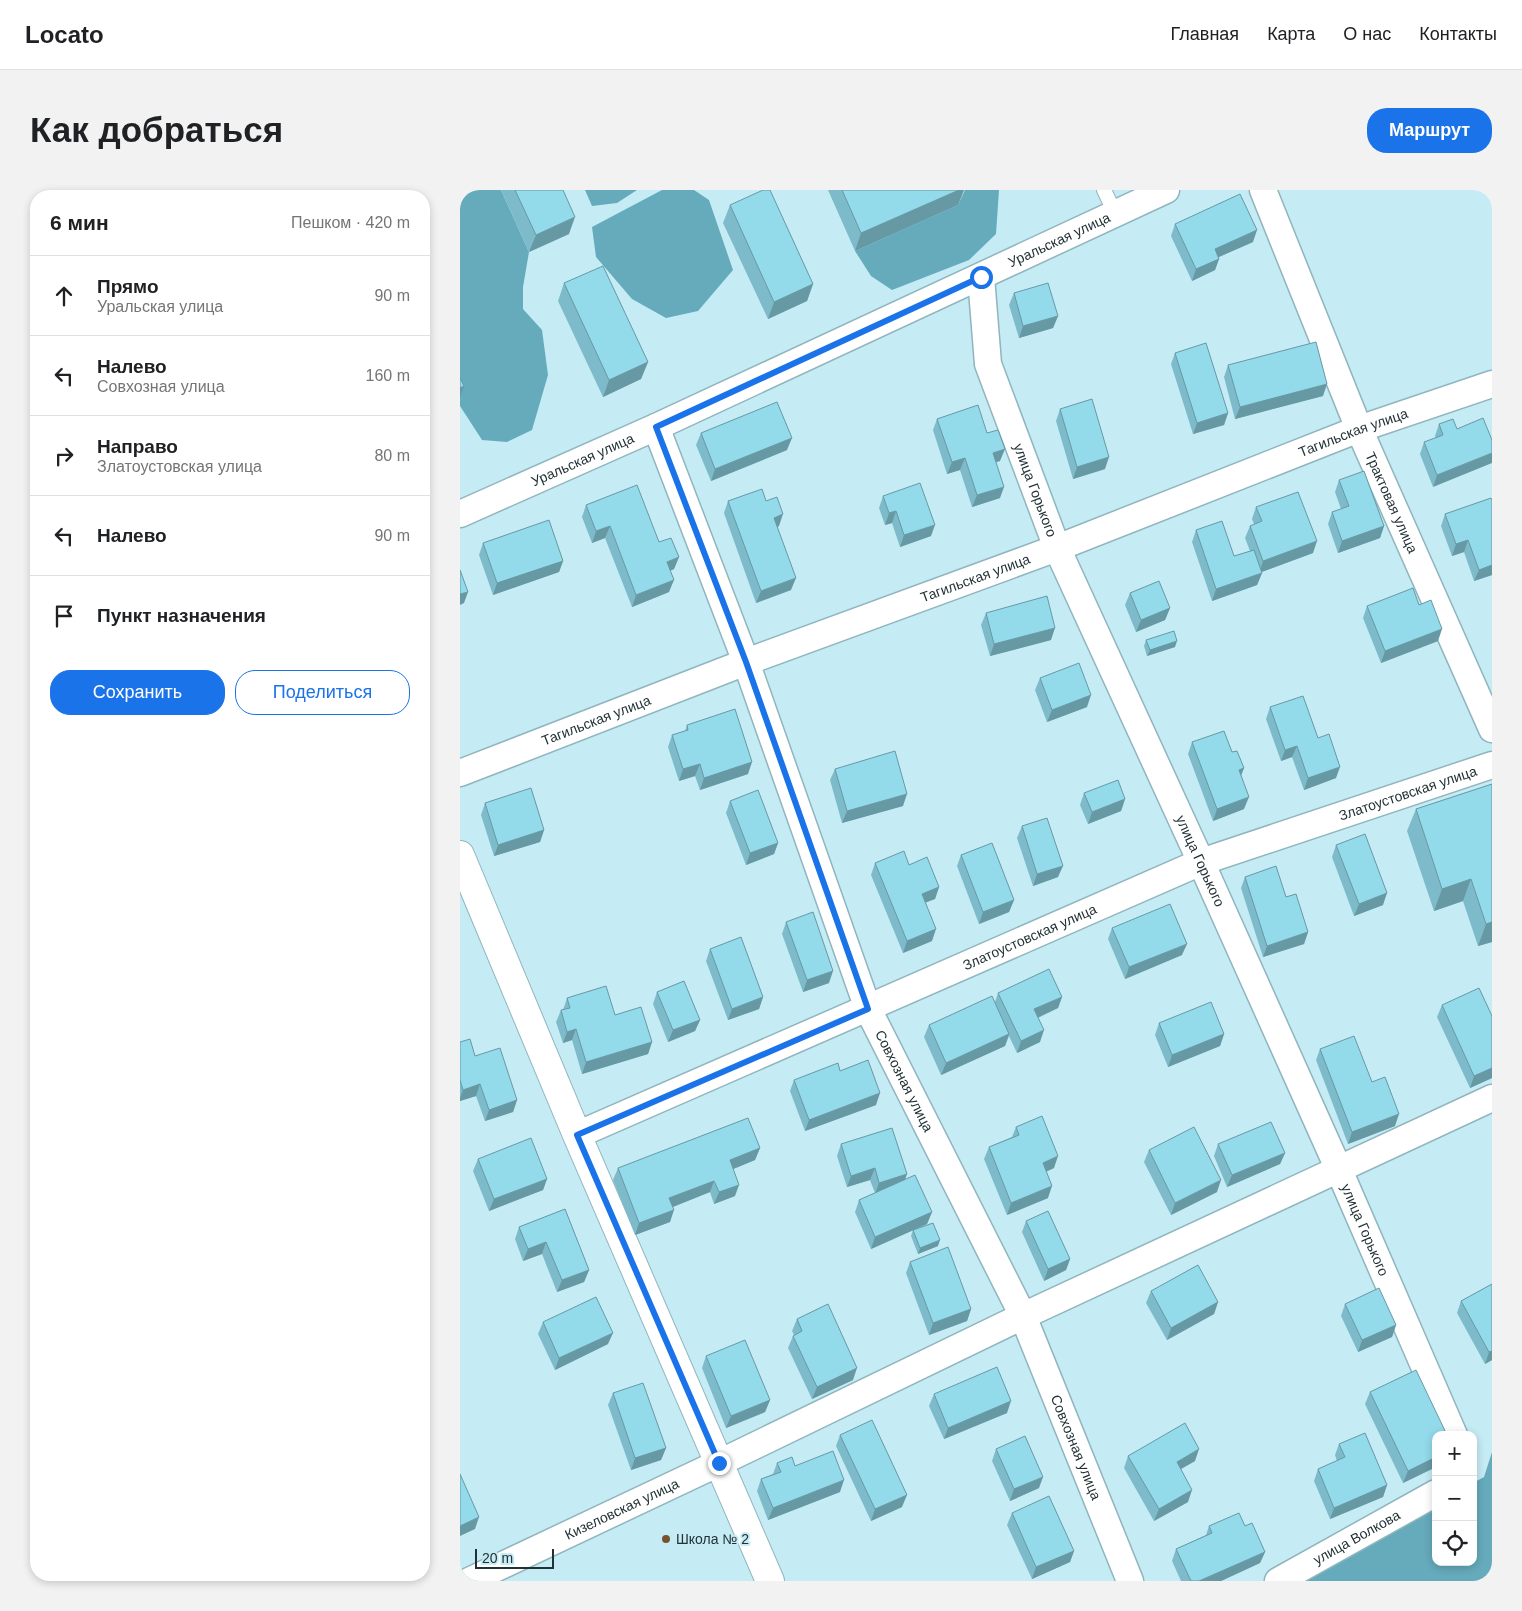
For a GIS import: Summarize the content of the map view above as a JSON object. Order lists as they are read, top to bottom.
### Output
{
  "streets": {
    "street": [
      "Уральская улица",
      "Тагильская улица",
      "улица Горького",
      "Трактовая улица",
      "Златоустовская улица",
      "Совхозная улица",
      "Кизеловская улица",
      "улица Волкова"
    ]
  },
  "crossings": [
    ["Уральская улица", "улица Горького"],
    ["Уральская улица", "Совхозная улица"],
    ["Тагильская улица", "улица Горького"],
    ["Тагильская улица", "Трактовая улица"],
    ["Тагильская улица", "Совхозная улица"],
    ["улица Горького", "Златоустовская улица"],
    ["улица Горького", "Кизеловская улица"],
    ["Златоустовская улица", "Совхозная улица"],
    ["Совхозная улица", "Кизеловская улица"]
  ],
  "places": ["Школа № 2"],
  "scale_bar": "20 m",
  "page": {
    "header": "Locato",
    "nav": [
      "Главная",
      "Карта",
      "О нас",
      "Контакты"
    ],
    "buttons": [
      "Маршрут",
      ["Сохранить", "Поделиться"]
    ],
    "title": "Как добраться",
    "heading": ["6 мин", "Пешком · 420 m"],
    "list": [
      ["Прямо", "Уральская улица", "90 m"],
      ["Налево", "Совхозная улица", "160 m"],
      ["Направо", "Златоустовская улица", "80 m"],
      ["Налево", "90 m"],
      "Пункт назначения"
    ],
    "map_buttons": ["+", "−"],
    "scale": "20 m"
  }
}
